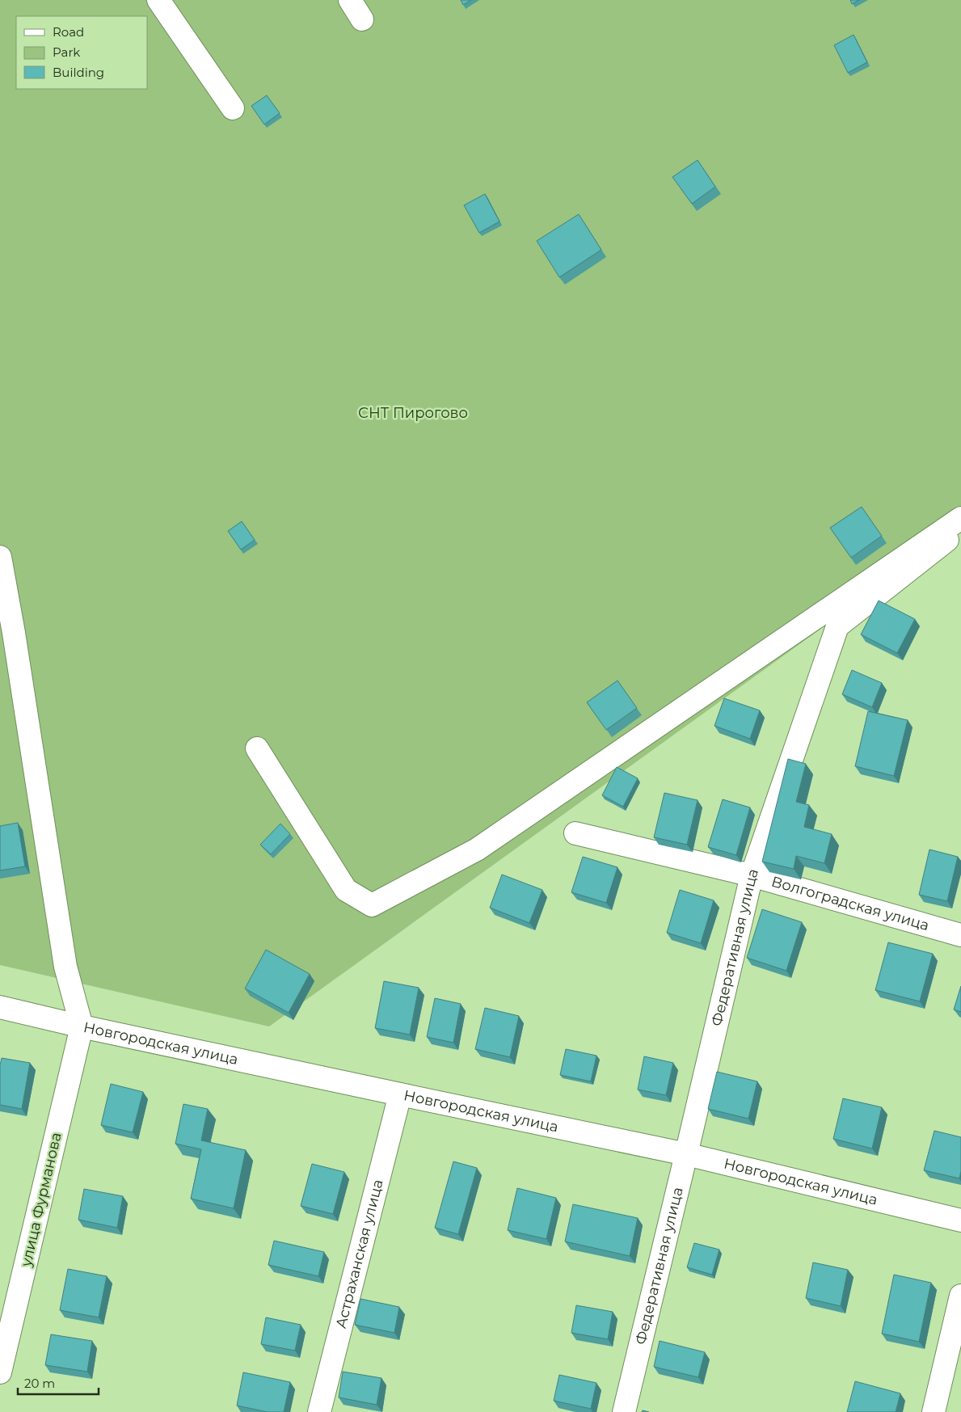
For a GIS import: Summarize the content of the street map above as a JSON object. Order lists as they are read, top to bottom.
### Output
{
  "streets": {
    "street": [
      "Волгоградская улица",
      "Федеративная улица",
      "Новгородская улица",
      "улица Фурманова",
      "Астраханская улица"
    ]
  },
  "crossings": [
    ["Волгоградская улица", "Федеративная улица"],
    ["Федеративная улица", "Новгородская улица"],
    ["Новгородская улица", "улица Фурманова"],
    ["Новгородская улица", "Астраханская улица"]
  ],
  "parks": ["СНТ Пирогово"],
  "legend": ["Road", "Park", "Building"],
  "scale_bar": "20 m"
}
